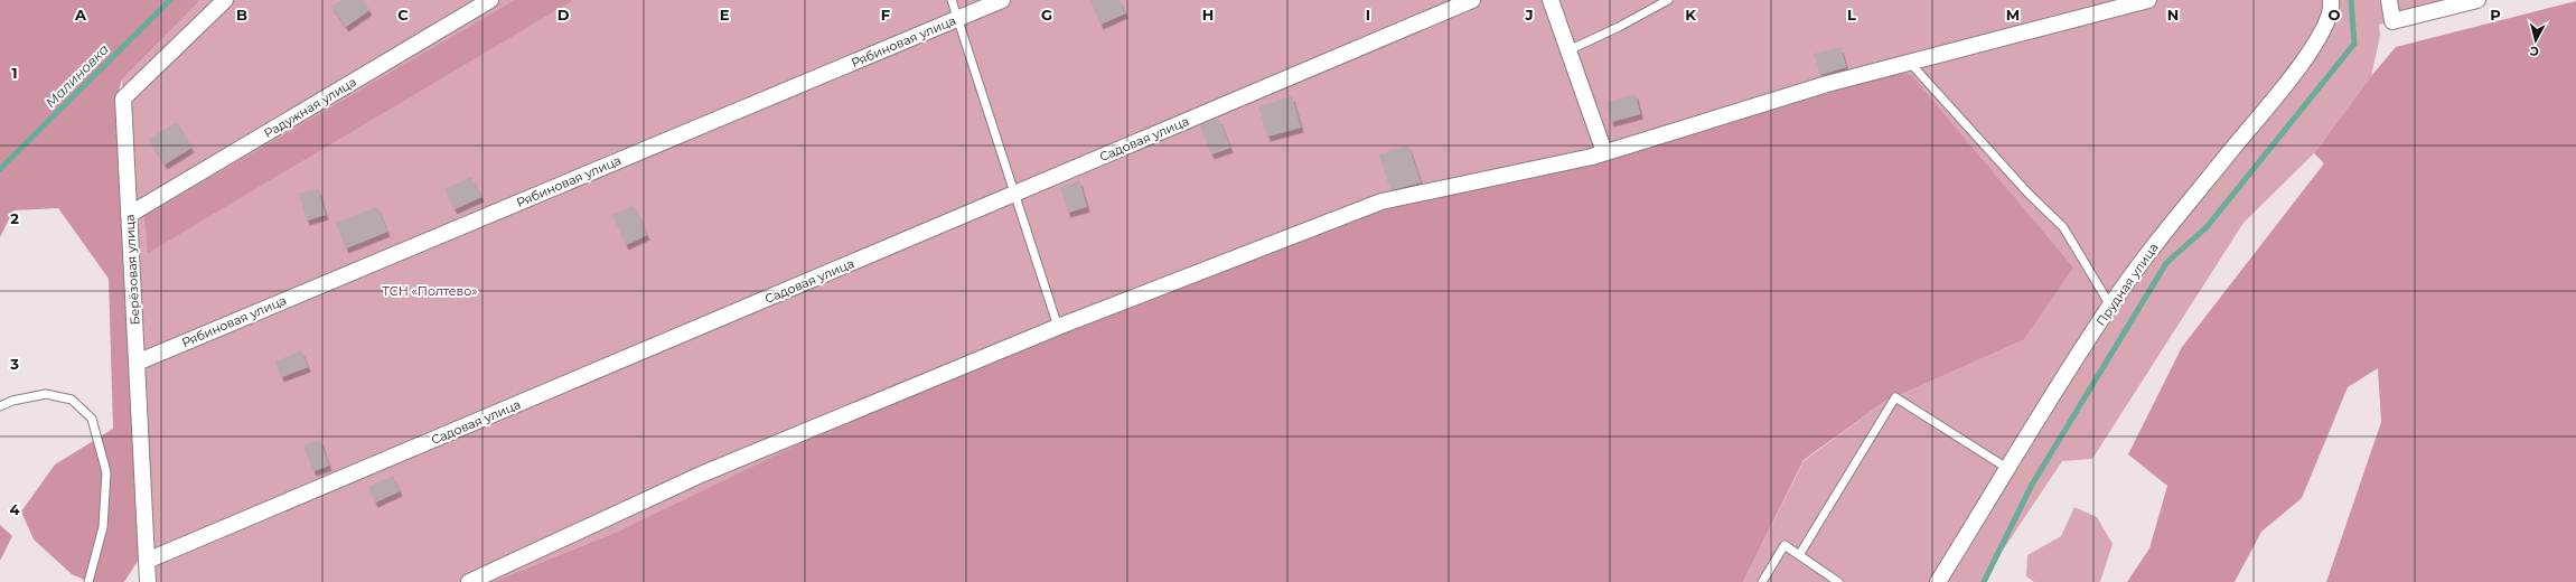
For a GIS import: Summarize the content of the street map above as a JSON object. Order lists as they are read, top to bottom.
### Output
{
  "streets": {
    "street": [
      "Рябиновая улица",
      "Радужная улица",
      "Садовая улица",
      "Берёзовая улица",
      "Прудная улица"
    ]
  },
  "crossings": [
    ["Рябиновая улица", "Берёзовая улица"],
    ["Радужная улица", "Берёзовая улица"],
    ["Садовая улица", "Берёзовая улица"]
  ],
  "water": ["Малиновка"],
  "parks": ["ТСН «Полтево»"],
  "north": "bottom",
  "grid": {
    "columns": [
      "A",
      "B",
      "C",
      "D",
      "E",
      "F",
      "G",
      "H",
      "I",
      "J",
      "K",
      "L",
      "M",
      "N",
      "O",
      "P"
    ],
    "rows": [
      "1",
      "2",
      "3",
      "4"
    ]
  }
}
